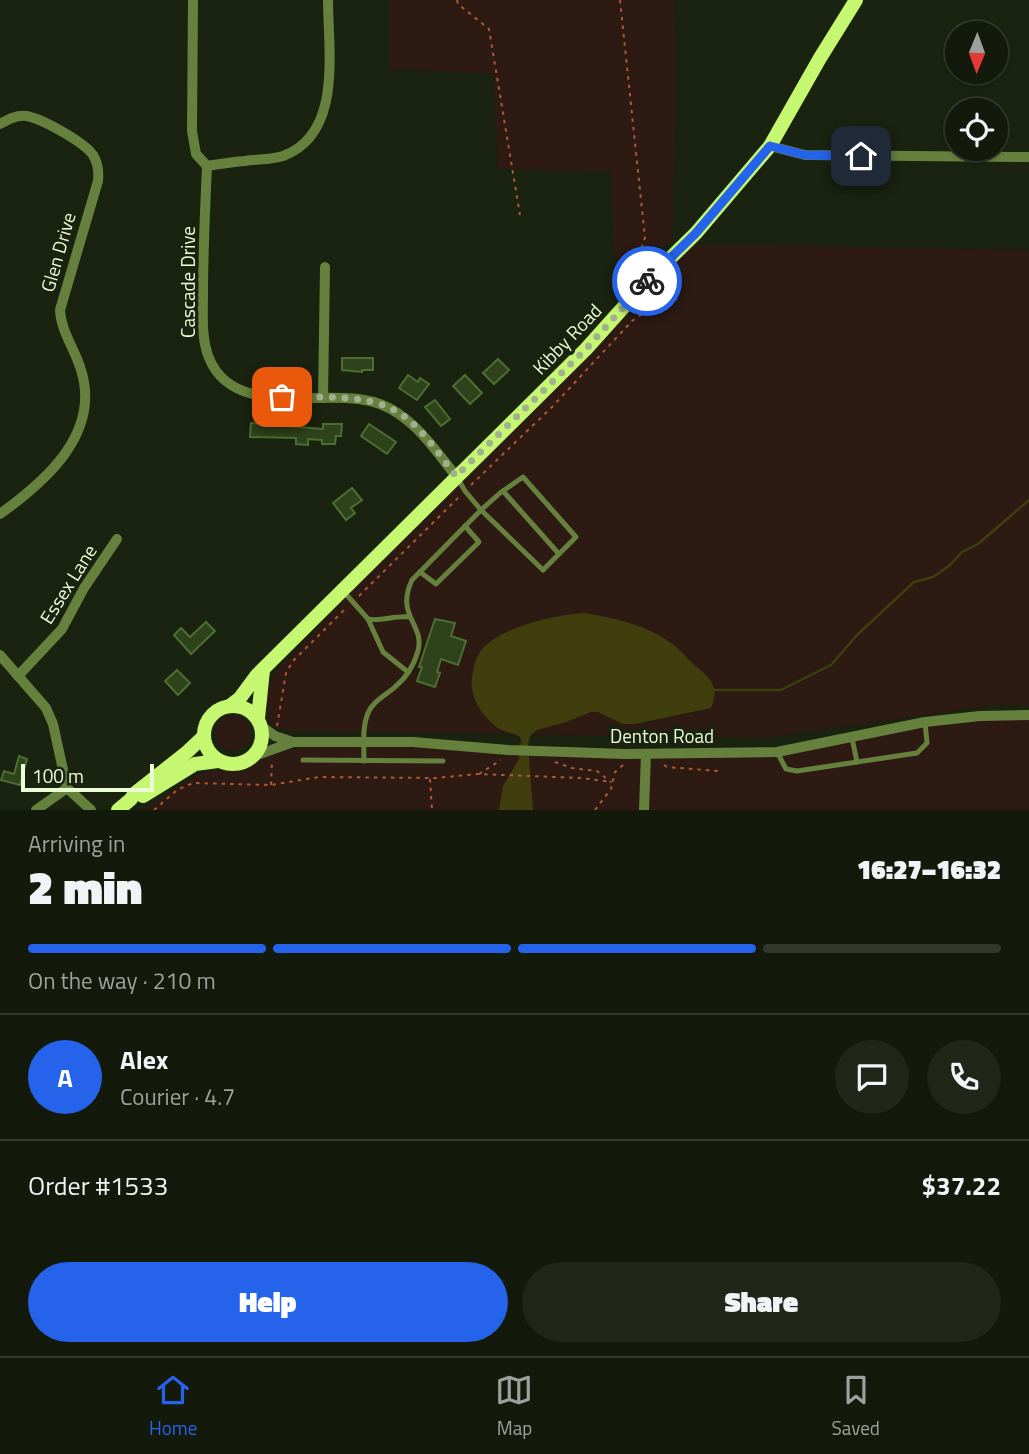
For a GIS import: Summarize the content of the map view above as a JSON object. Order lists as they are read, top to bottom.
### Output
{
  "streets": {
    "main road": ["Kibby Road"],
    "street": [
      "Glen Drive",
      "Cascade Drive",
      "Essex Lane",
      "Denton Road"
    ]
  },
  "crossings": [
    ["Cascade Drive", "Kibby Road"],
    ["Kibby Road", "Denton Road"]
  ],
  "scale_bar": "100 m",
  "north": "bottom",
  "page": {
    "scale": "100 m",
    "heading": ["2 min", "Arriving in", "16:27–16:32"],
    "panel": [
      "Alex",
      "Courier · 4.7",
      "Order #1533",
      "$37.22"
    ],
    "bar": "On the way · 210 m",
    "round": "A",
    "buttons": ["Help", "Share"],
    "tabs": ["Home", "Map", "Saved"]
  }
}
